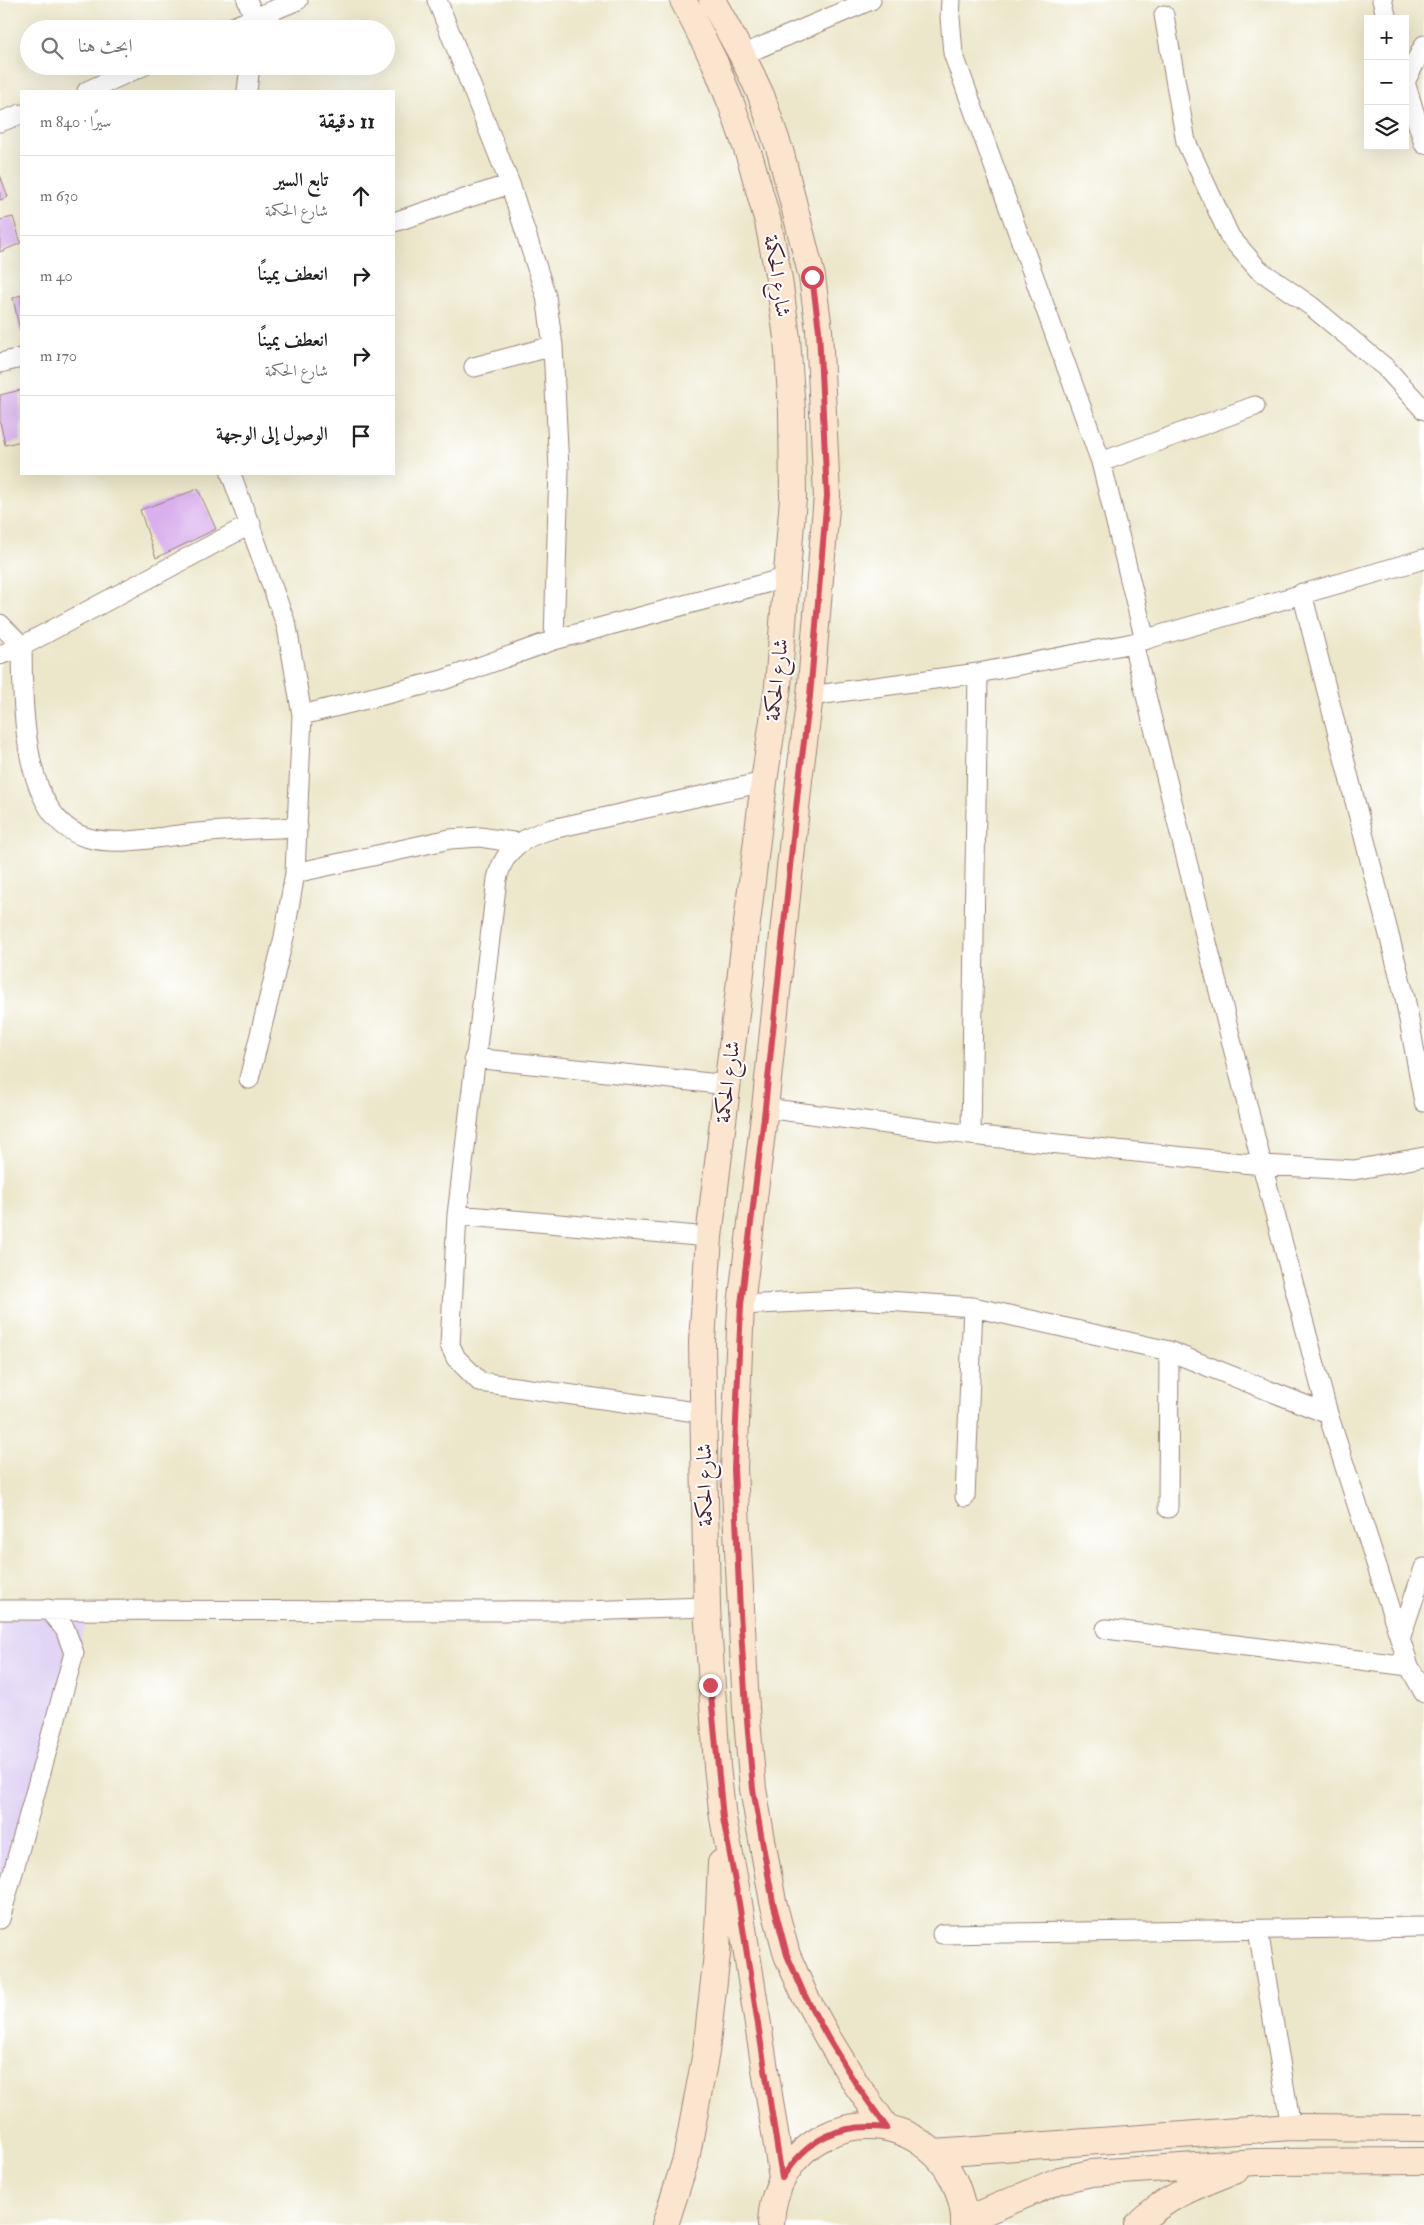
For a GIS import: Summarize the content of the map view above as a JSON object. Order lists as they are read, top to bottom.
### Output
{
  "streets": {
    "street": ["شارع الحكمة"]
  },
  "page": {
    "map_buttons": ["+", "−"],
    "search": "ابحث هنا",
    "heading": ["11 دقيقة", "سيرًا · 840 m"],
    "list": [
      ["تابع السير", "شارع الحكمة", "630 m"],
      ["انعطف يمينًا", "40 m"],
      ["انعطف يمينًا", "شارع الحكمة", "170 m"],
      "الوصول إلى الوجهة"
    ]
  }
}
